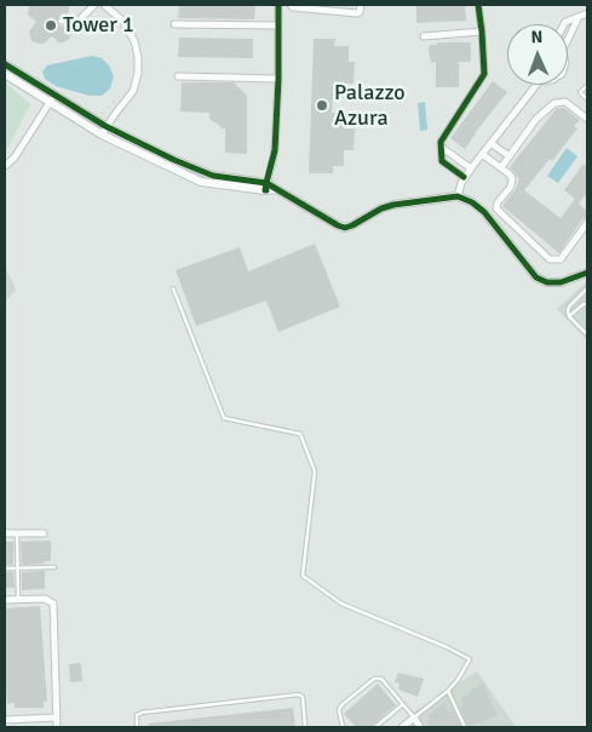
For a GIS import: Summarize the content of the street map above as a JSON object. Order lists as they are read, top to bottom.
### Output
{
  "places": ["Tower 1", "Palazzo Azura"],
  "north": "top"
}
